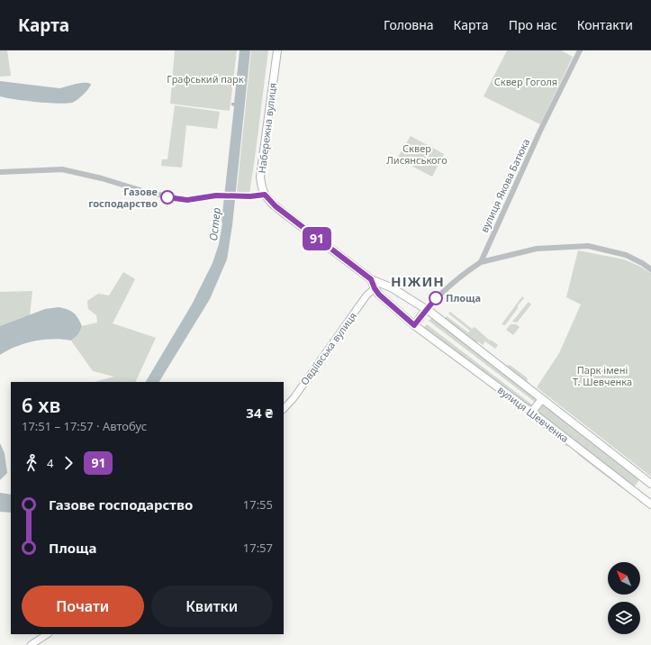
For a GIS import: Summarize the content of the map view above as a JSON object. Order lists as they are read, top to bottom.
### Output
{
  "streets": {
    "main road": ["Набережна вулиця", "Овдіївська вулиця", "вулиця Шевченка"],
    "street": ["вулиця Якова Батюка"]
  },
  "crossings": [
    ["Набережна вулиця", "вулиця Шевченка"],
    ["Овдіївська вулиця", "вулиця Шевченка"]
  ],
  "districts": ["НІЖИН"],
  "water": ["Остер"],
  "parks": [
    "Графський парк",
    "Сквер Гоголя",
    "Сквер Лисянського",
    "Парк імені Т. Шевченка"
  ],
  "places": ["Газове господарство", "Площа"],
  "lines": ["bus line 91"],
  "north": "top left",
  "page": {
    "header": "Карта",
    "nav": [
      "Головна",
      "Карта",
      "Про нас",
      "Контакти"
    ],
    "on_map": "91",
    "heading": ["6 хв", "17:51 – 17:57 · Автобус", "34 ₴"],
    "legs": ["4", "91"],
    "list": [
      {
        "name": "Газове господарство",
        "value": "17:55"
      },
      {
        "name": "Площа",
        "value": "17:57"
      }
    ],
    "buttons": ["Почати", "Квитки"]
  }
}
